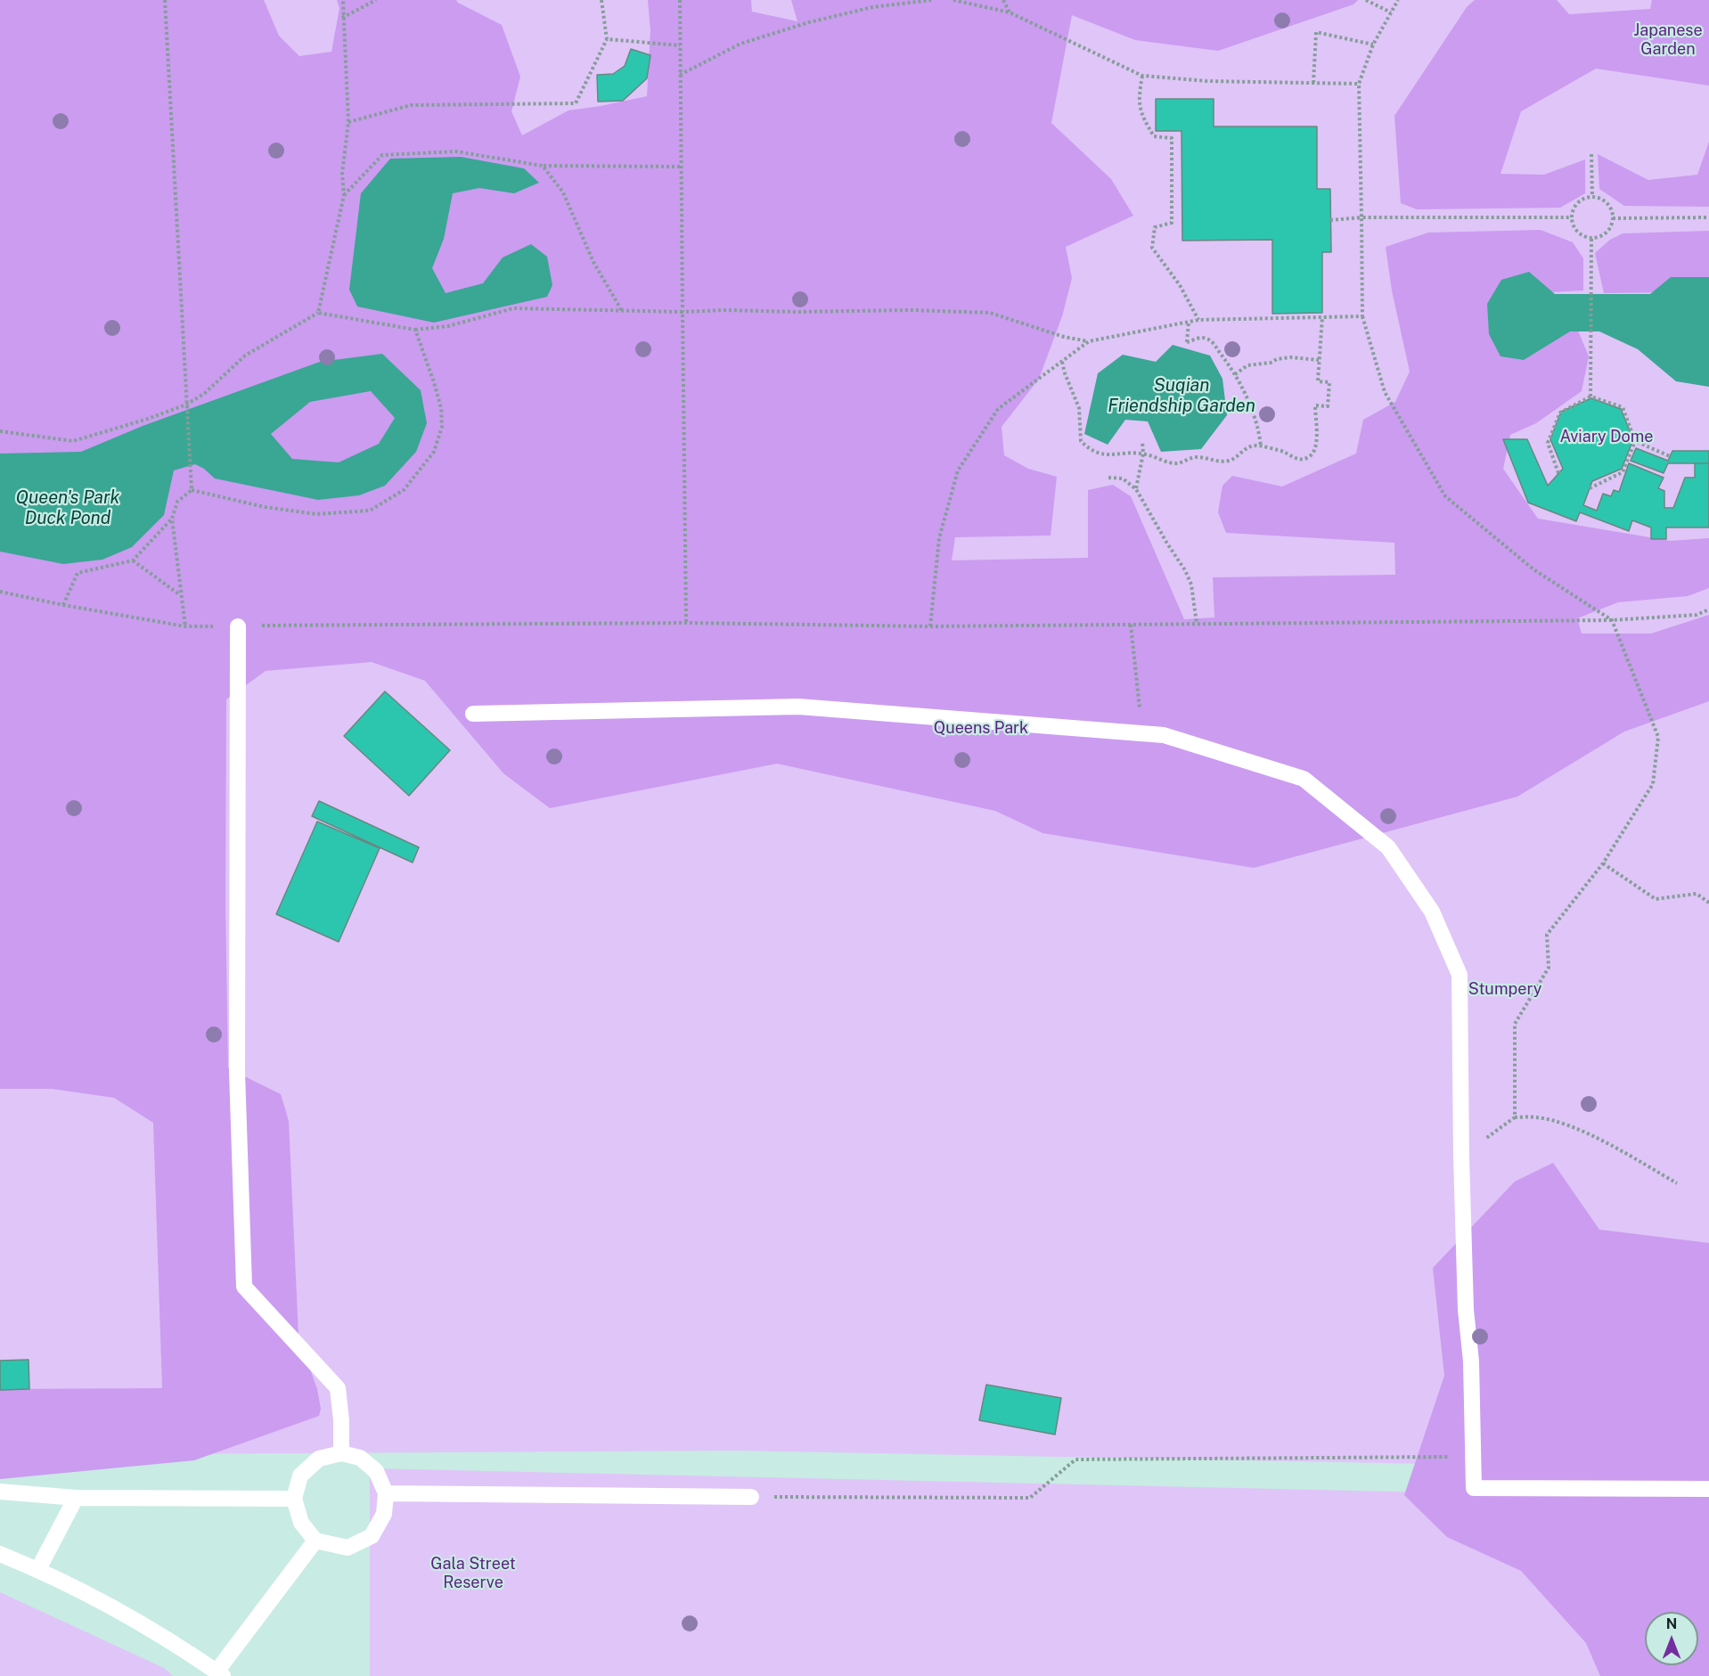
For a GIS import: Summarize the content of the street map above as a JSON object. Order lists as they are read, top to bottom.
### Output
{
  "water": ["Suqian Friendship Garden", "Queen's Park Duck Pond"],
  "parks": [
    "Japanese Garden",
    "Aviary Dome",
    "Queens Park",
    "Stumpery",
    "Gala Street Reserve"
  ],
  "north": "top"
}
